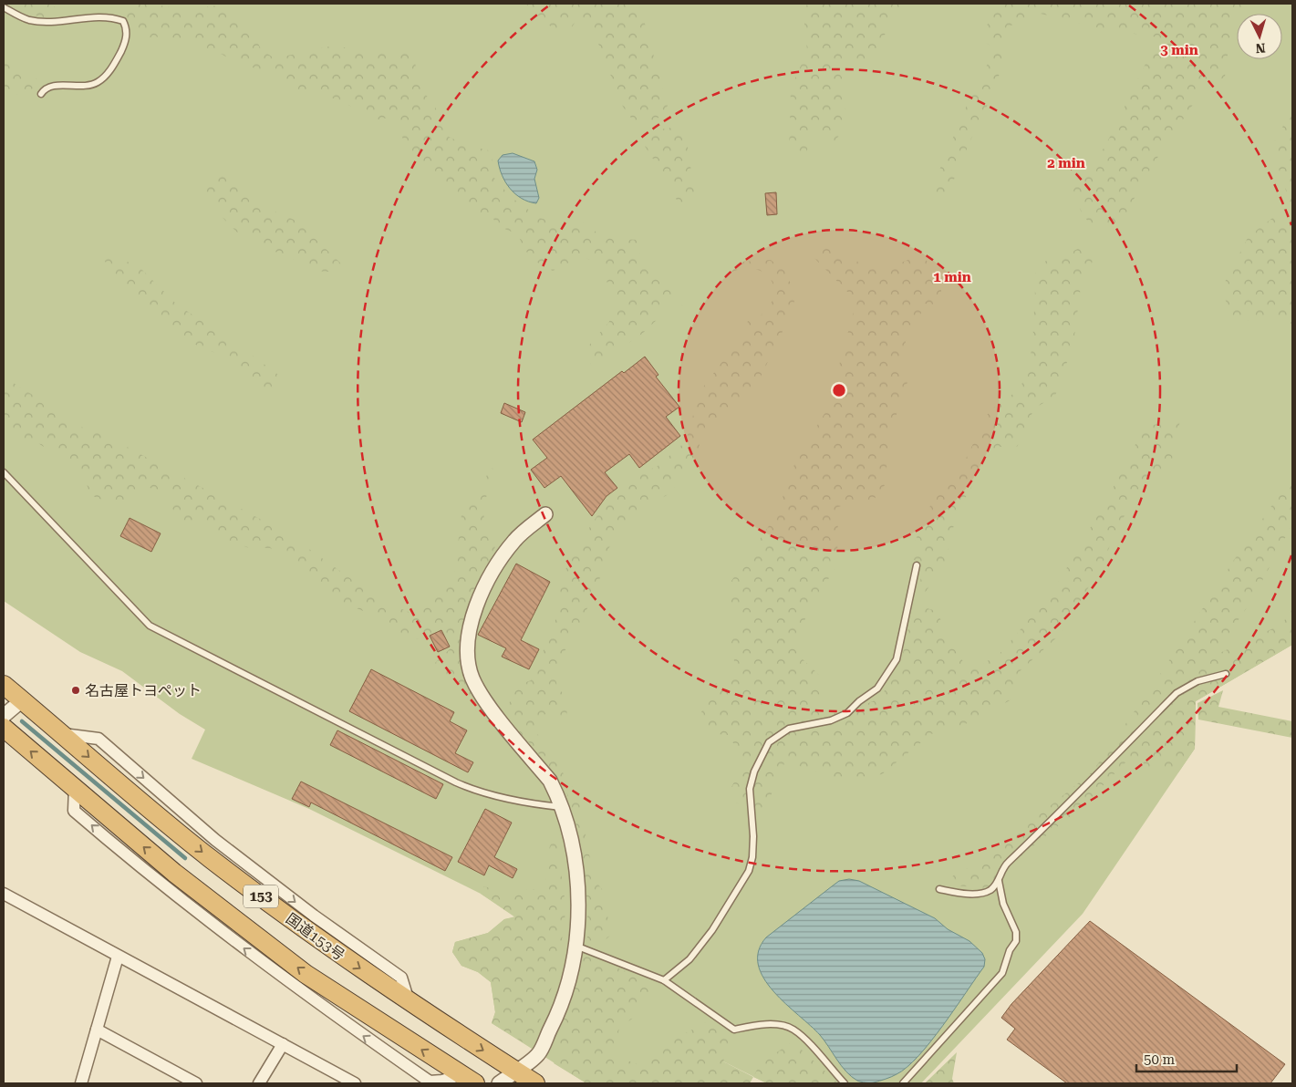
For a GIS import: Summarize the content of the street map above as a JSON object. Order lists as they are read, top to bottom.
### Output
{
  "streets": {
    "highway": ["153", "国道153号"]
  },
  "places": ["名古屋トヨペット"],
  "scale_bar": "50 m",
  "north": "bottom",
  "rings": ["3 min", "2 min", "1 min"]
}
